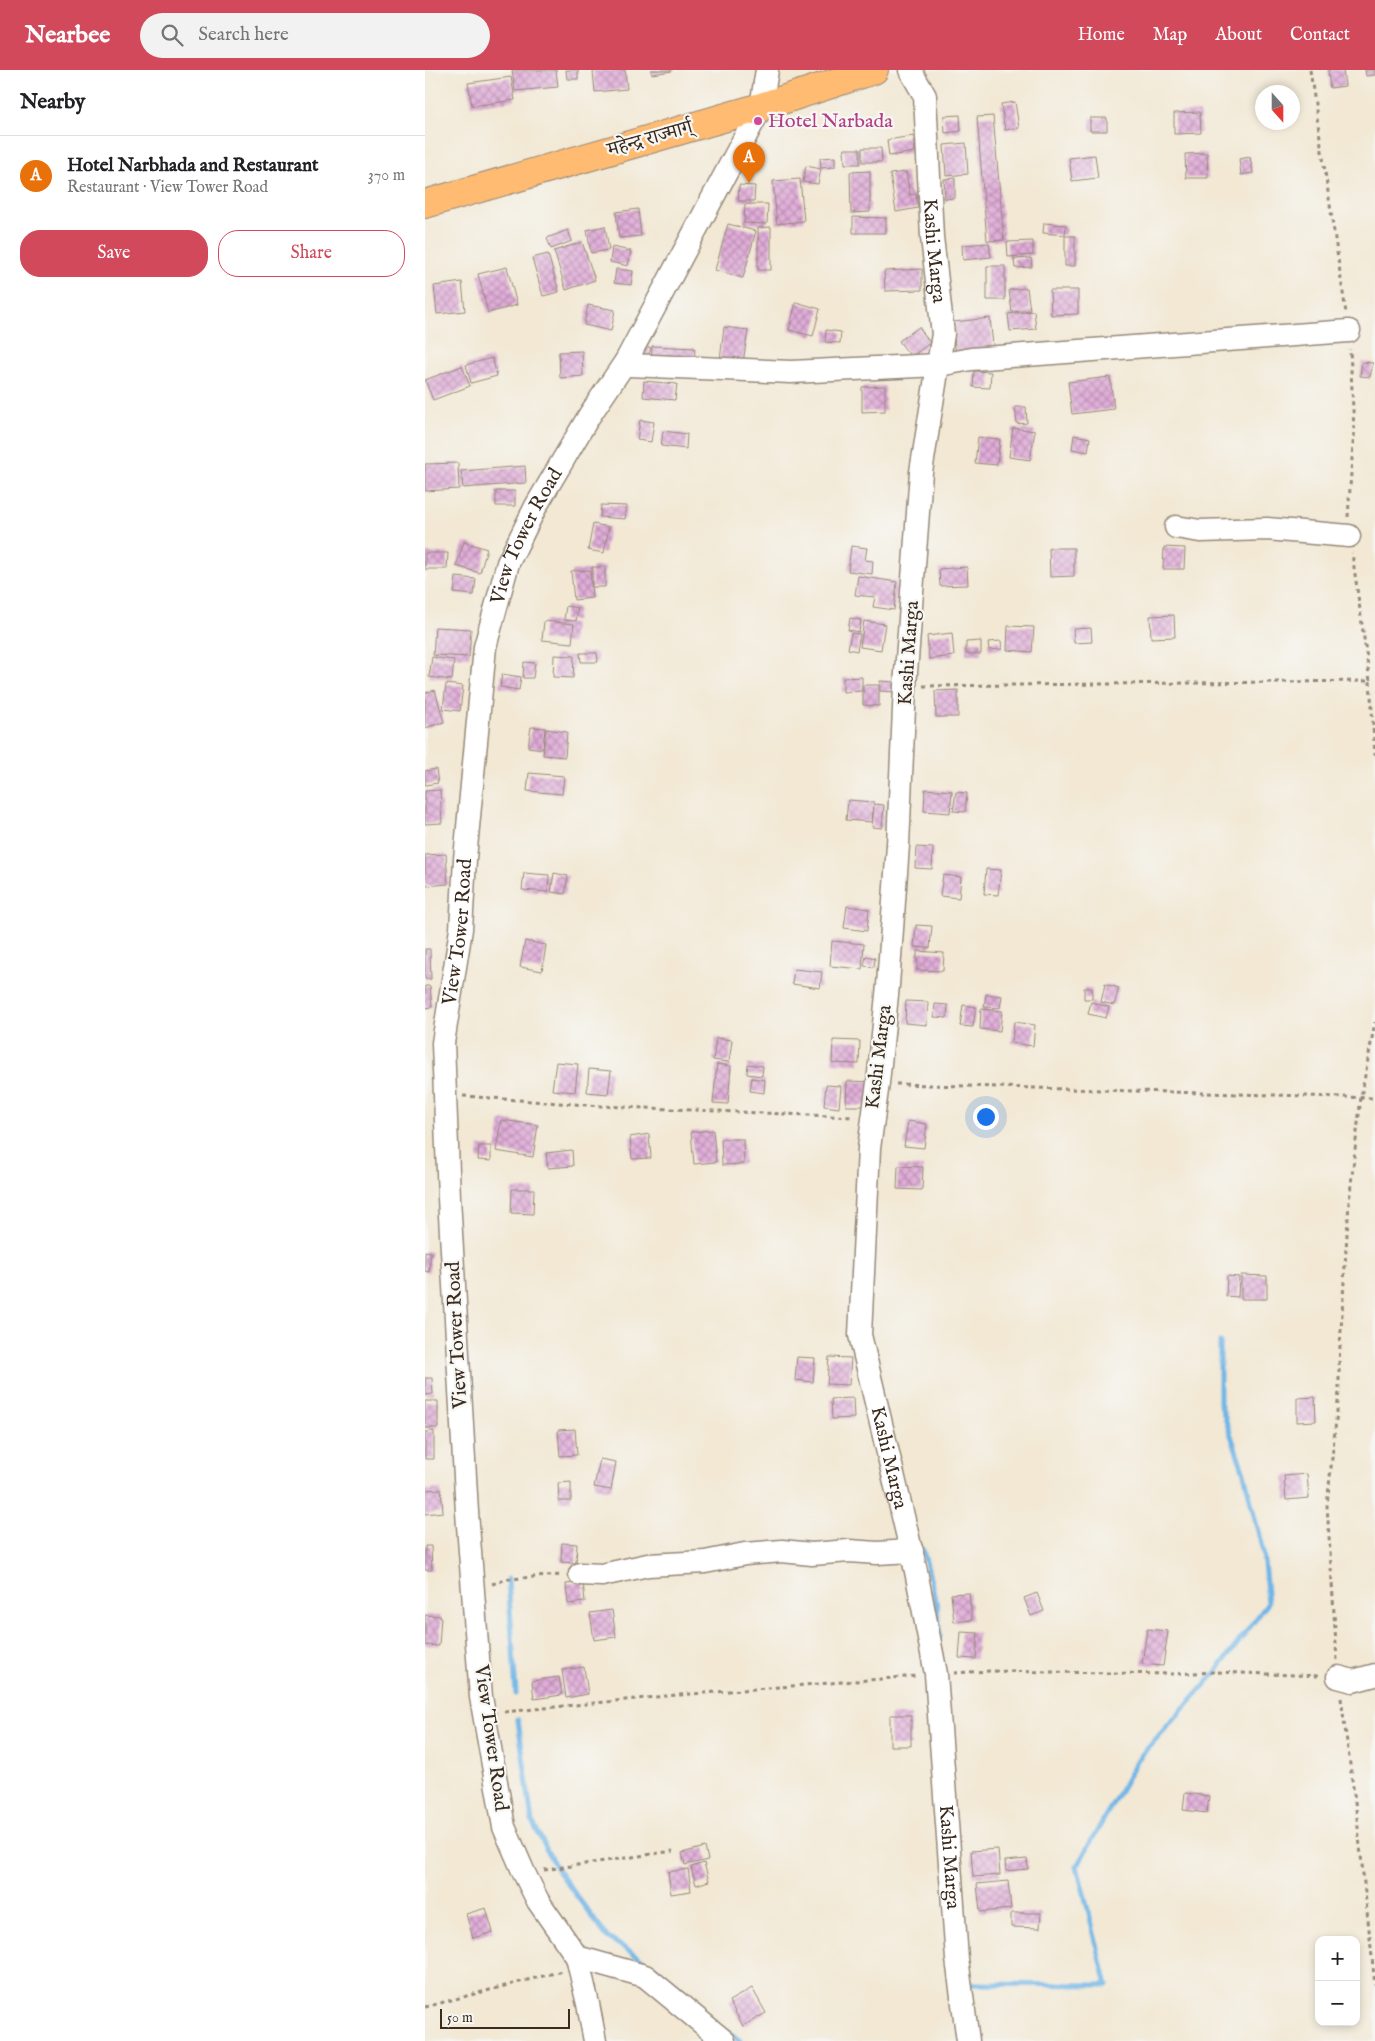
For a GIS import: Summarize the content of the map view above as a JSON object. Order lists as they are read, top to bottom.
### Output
{
  "streets": {
    "highway": ["महेन्द्र राज्मार्ग्"],
    "street": ["Kashi Marga", "View Tower Road"]
  },
  "crossings": [
    ["महेन्द्र राज्मार्ग्", "View Tower Road"]
  ],
  "places": ["Hotel Narbada"],
  "scale_bar": "50 m",
  "north": "bottom",
  "page": {
    "header": "Nearbee",
    "search": "Search here",
    "nav": [
      "Home",
      "Map",
      "About",
      "Contact"
    ],
    "heading": "Nearby",
    "list": [
      {
        "mark": "A",
        "name": "Hotel Narbhada and Restaurant",
        "note": "Restaurant · View Tower Road",
        "value": "370 m"
      }
    ],
    "pins": "A",
    "buttons": ["Save", "Share"],
    "map_buttons": ["+", "−"],
    "scale": "50 m"
  }
}
